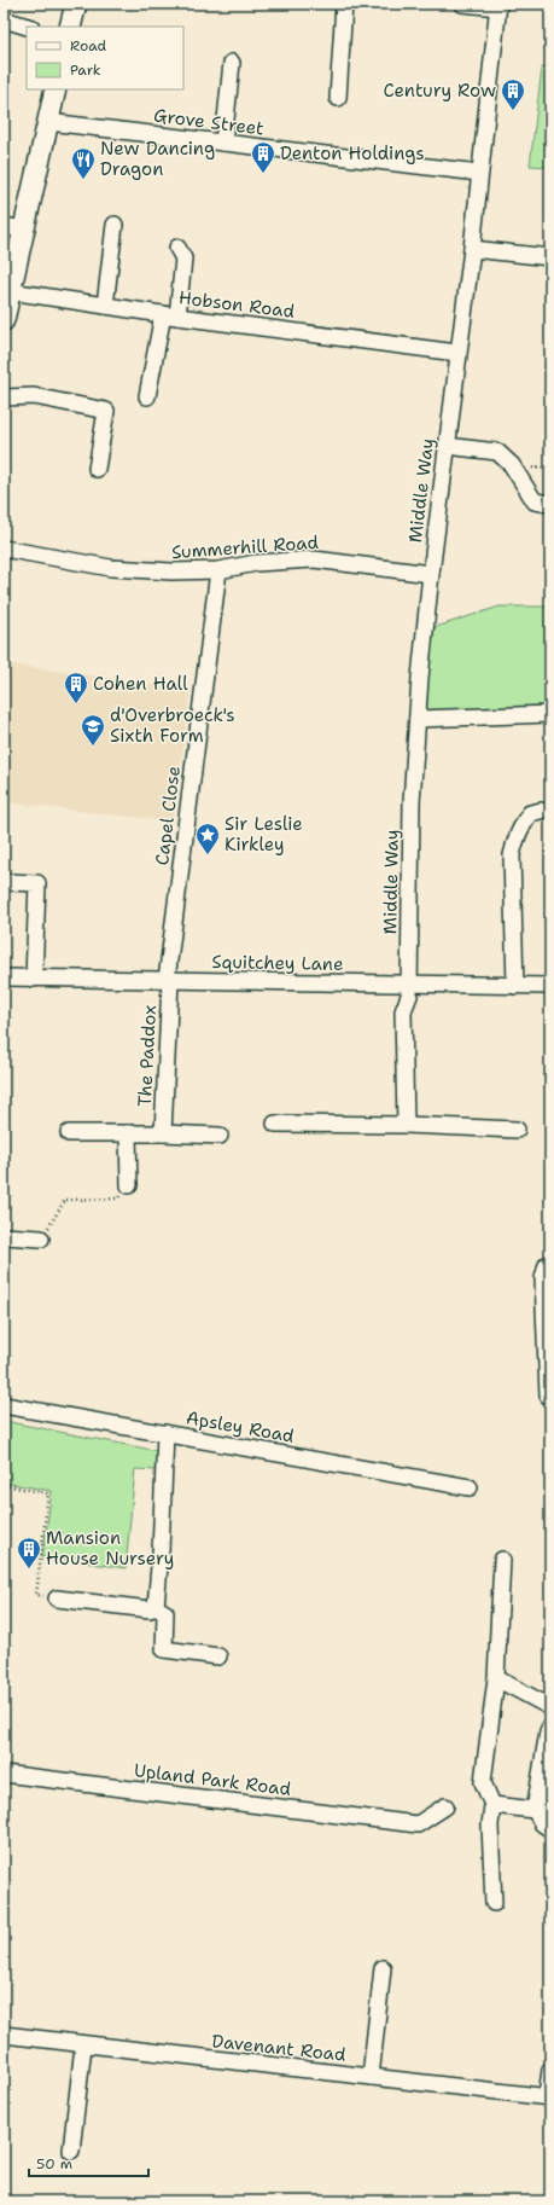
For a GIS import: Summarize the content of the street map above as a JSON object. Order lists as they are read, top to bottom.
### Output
{
  "streets": {
    "street": [
      "Grove Street",
      "Hobson Road",
      "Middle Way",
      "Summerhill Road",
      "Capel Close",
      "Squitchey Lane",
      "The Paddox",
      "Apsley Road",
      "Upland Park Road",
      "Davenant Road"
    ]
  },
  "crossings": [
    ["Grove Street", "Middle Way"],
    ["Hobson Road", "Middle Way"],
    ["Middle Way", "Summerhill Road"],
    ["Middle Way", "Squitchey Lane"],
    ["Summerhill Road", "Capel Close"],
    ["Capel Close", "Squitchey Lane"],
    ["Capel Close", "The Paddox"],
    ["Squitchey Lane", "The Paddox"]
  ],
  "places": {
    "building": [
      "Century Row",
      "Denton Holdings",
      "Cohen Hall",
      "Mansion House Nursery"
    ],
    "restaurant": ["New Dancing Dragon"],
    "school or university": ["d'Overbroeck's Sixth Form"],
    "place": ["Sir Leslie Kirkley"]
  },
  "legend": ["Road", "Park"],
  "scale_bar": "50 m"
}
